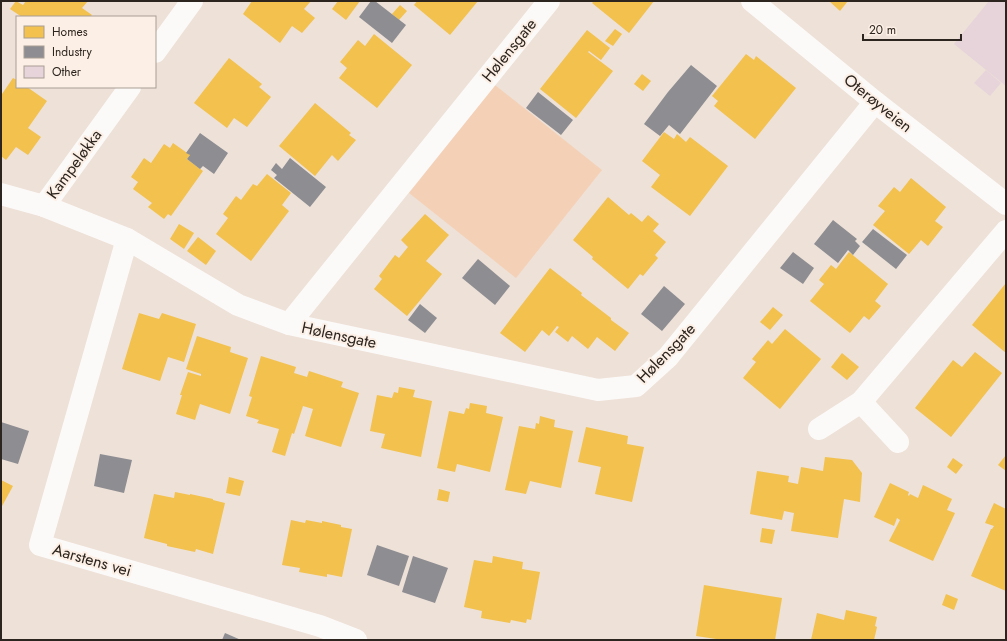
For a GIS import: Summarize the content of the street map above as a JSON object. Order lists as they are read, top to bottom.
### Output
{
  "streets": {
    "street": [
      "Hølensgate",
      "Oterøyveien",
      "Kampeløkka",
      "Aarstens vei"
    ]
  },
  "crossings": [
    ["Hølensgate", "Oterøyveien"],
    ["Hølensgate", "Kampeløkka"],
    ["Hølensgate", "Aarstens vei"]
  ],
  "legend": ["Homes", "Industry", "Other"],
  "scale_bar": "20 m"
}
